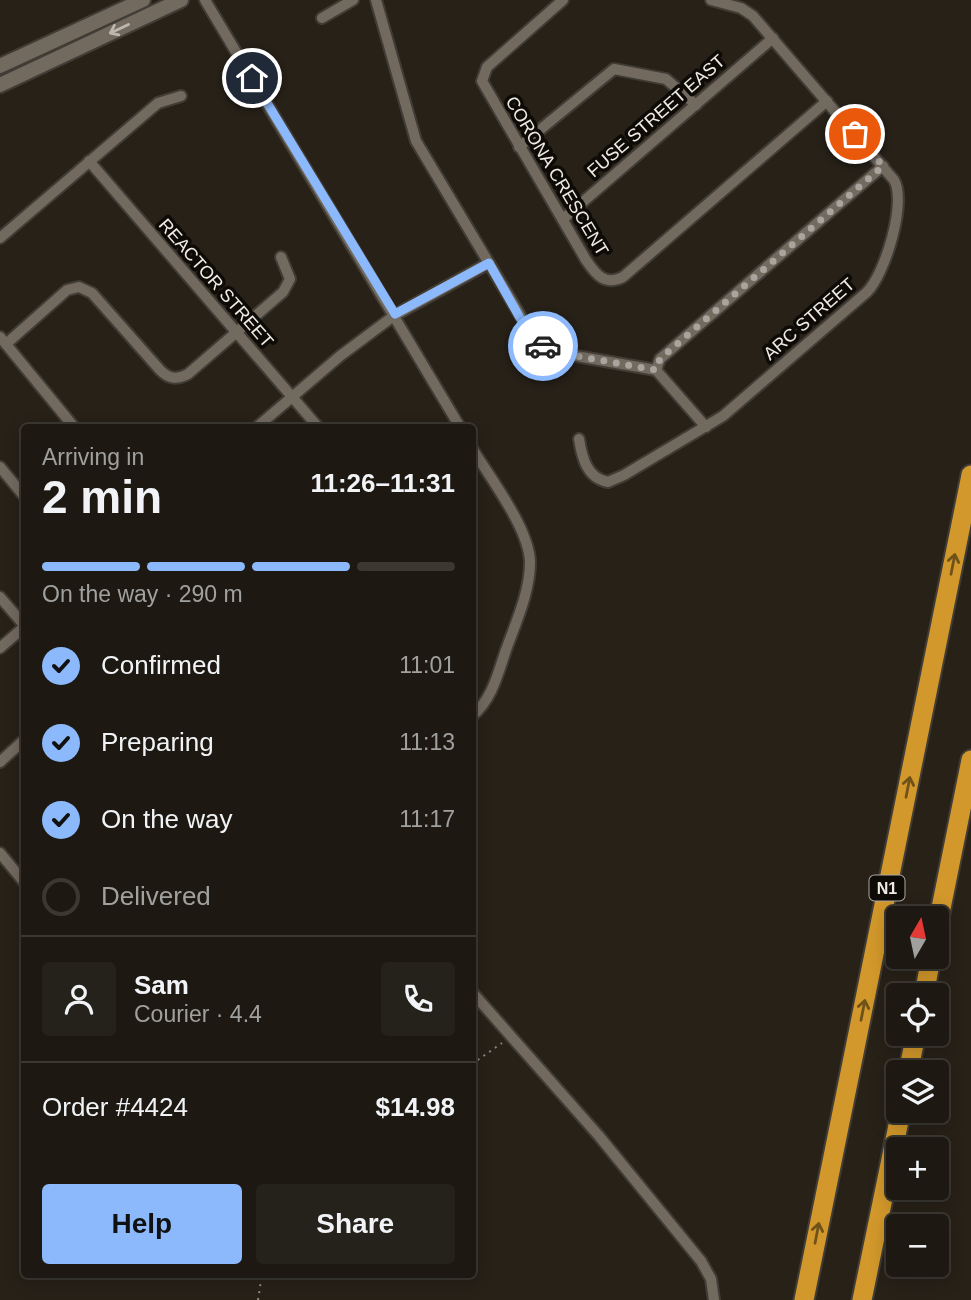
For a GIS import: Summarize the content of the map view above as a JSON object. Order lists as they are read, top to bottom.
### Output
{
  "streets": {
    "highway": ["N1"],
    "street": [
      "FUSE STREET EAST",
      "CORONA CRESCENT",
      "REACTOR STREET",
      "ARC STREET"
    ]
  },
  "crossings": [
    ["FUSE STREET EAST", "CORONA CRESCENT"],
    ["FUSE STREET EAST", "ARC STREET"],
    ["CORONA CRESCENT", "ARC STREET"]
  ],
  "north": "top",
  "page": {
    "heading": ["2 min", "Arriving in", "11:26–11:31"],
    "panel": [
      "Sam",
      "Courier · 4.4",
      "Order #4424",
      "$14.98"
    ],
    "bar": "On the way · 290 m",
    "list": [
      ["Confirmed", "11:01"],
      ["Preparing", "11:13"],
      ["On the way", "11:17"],
      "Delivered"
    ],
    "map_buttons": ["+", "−"],
    "buttons": ["Help", "Share"]
  }
}
